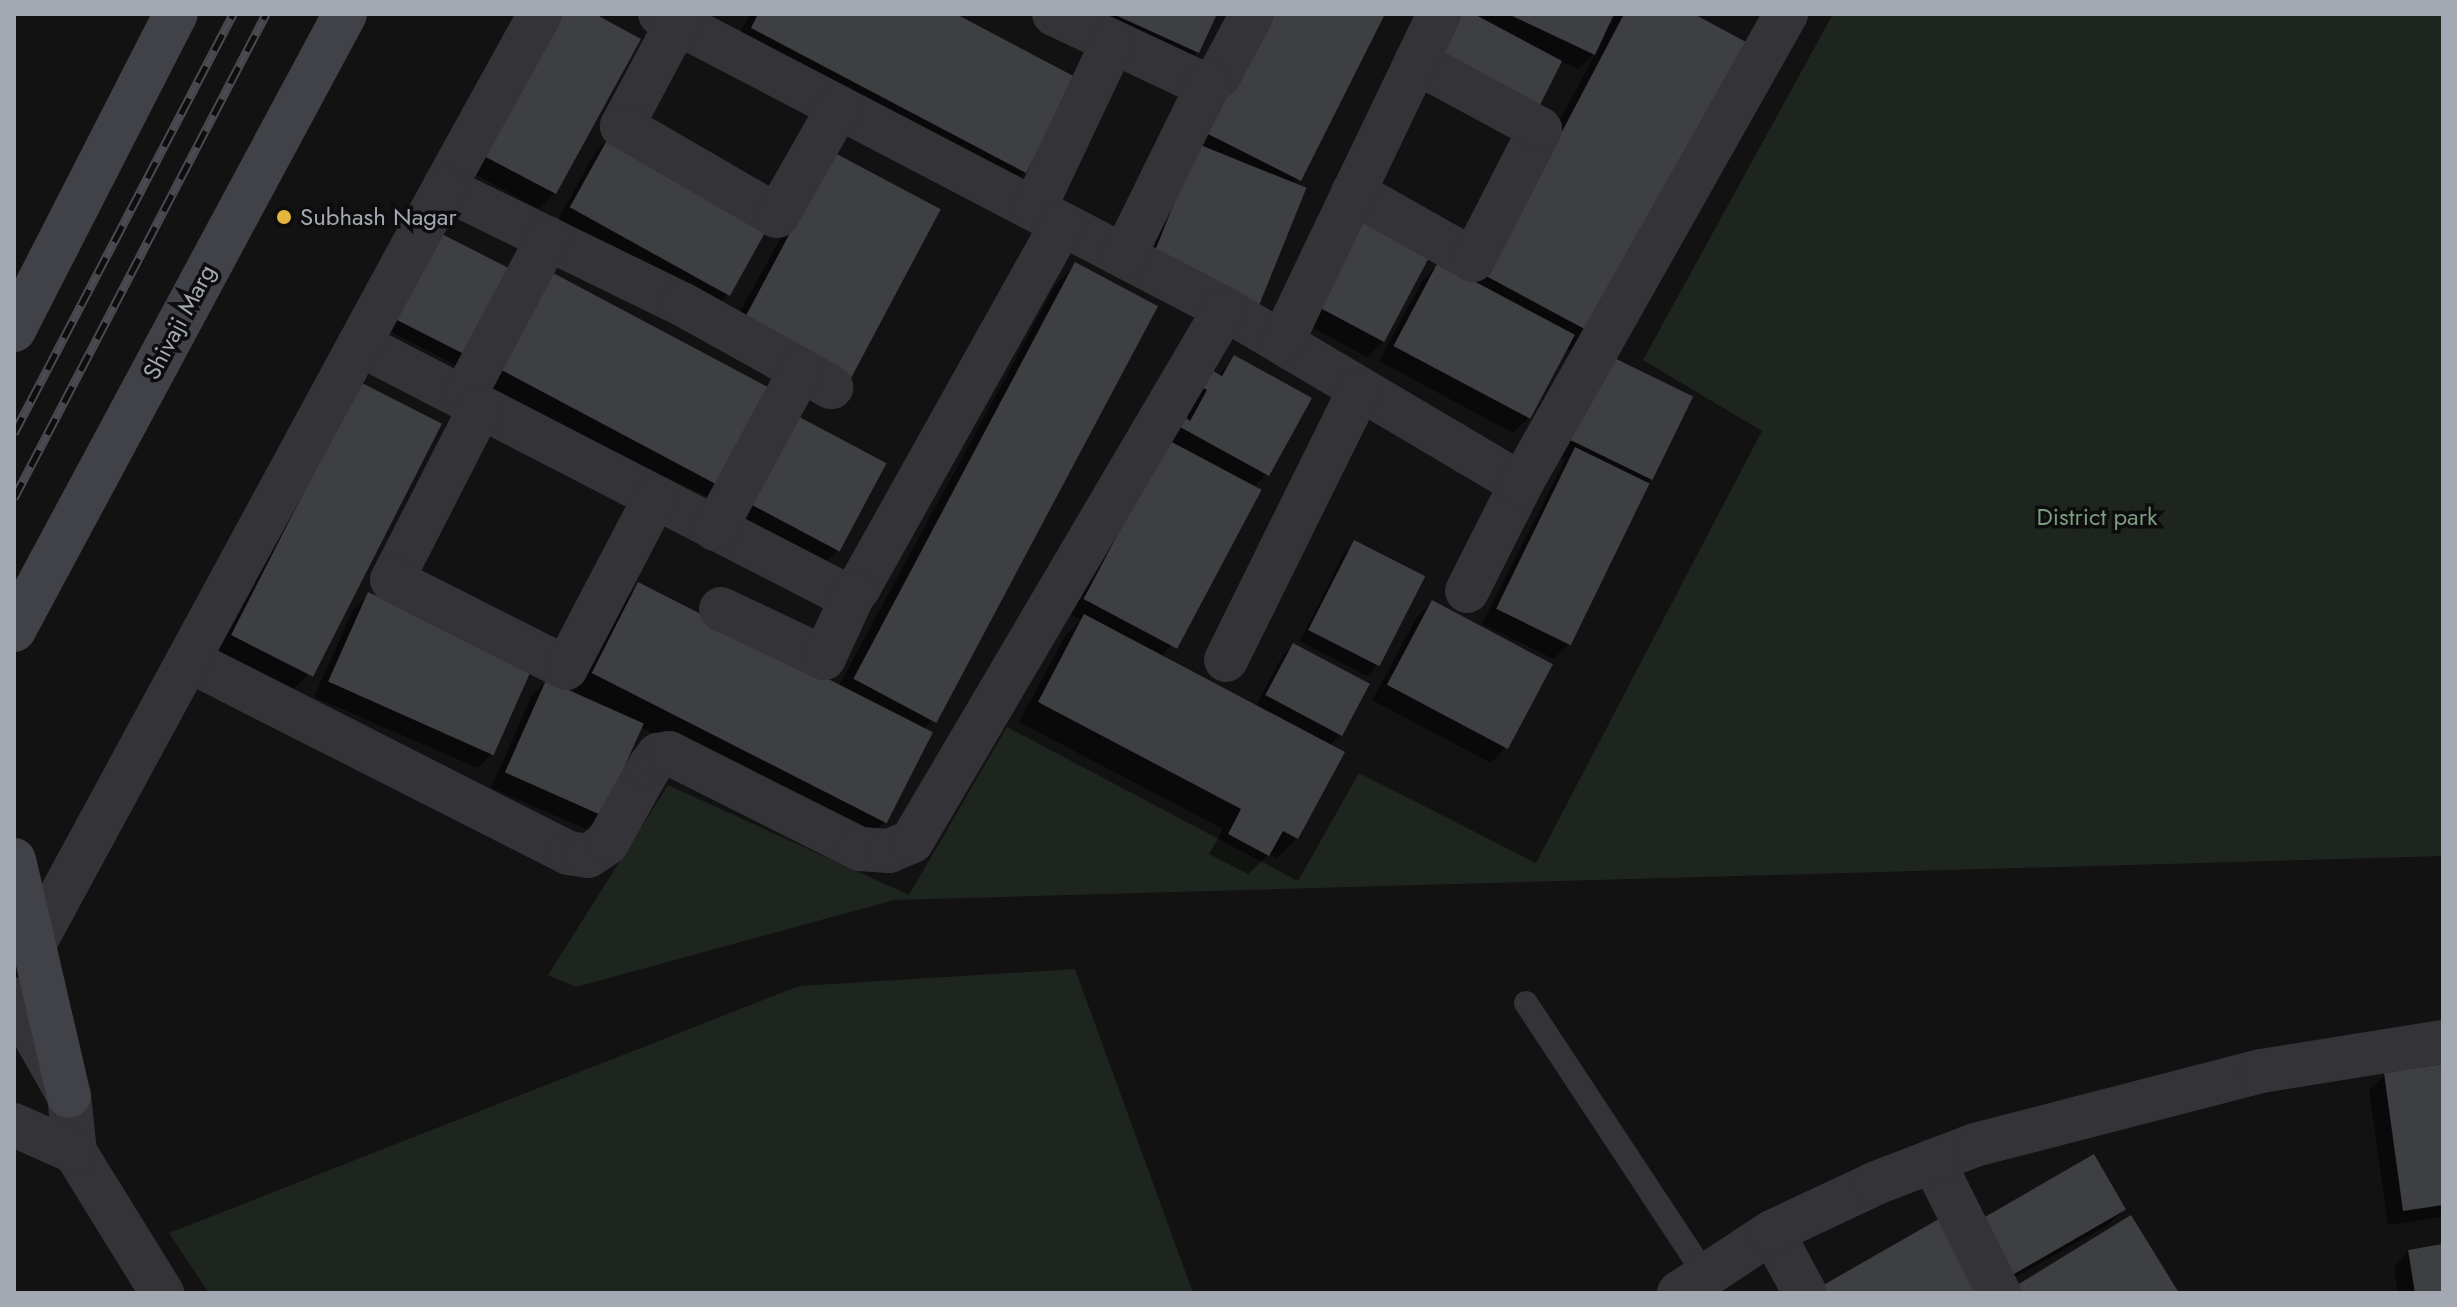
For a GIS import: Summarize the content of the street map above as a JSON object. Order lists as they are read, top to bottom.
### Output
{
  "streets": {
    "main road": ["Shivaji Marg"]
  },
  "parks": ["District park"],
  "places": ["Subhash Nagar"]
}
